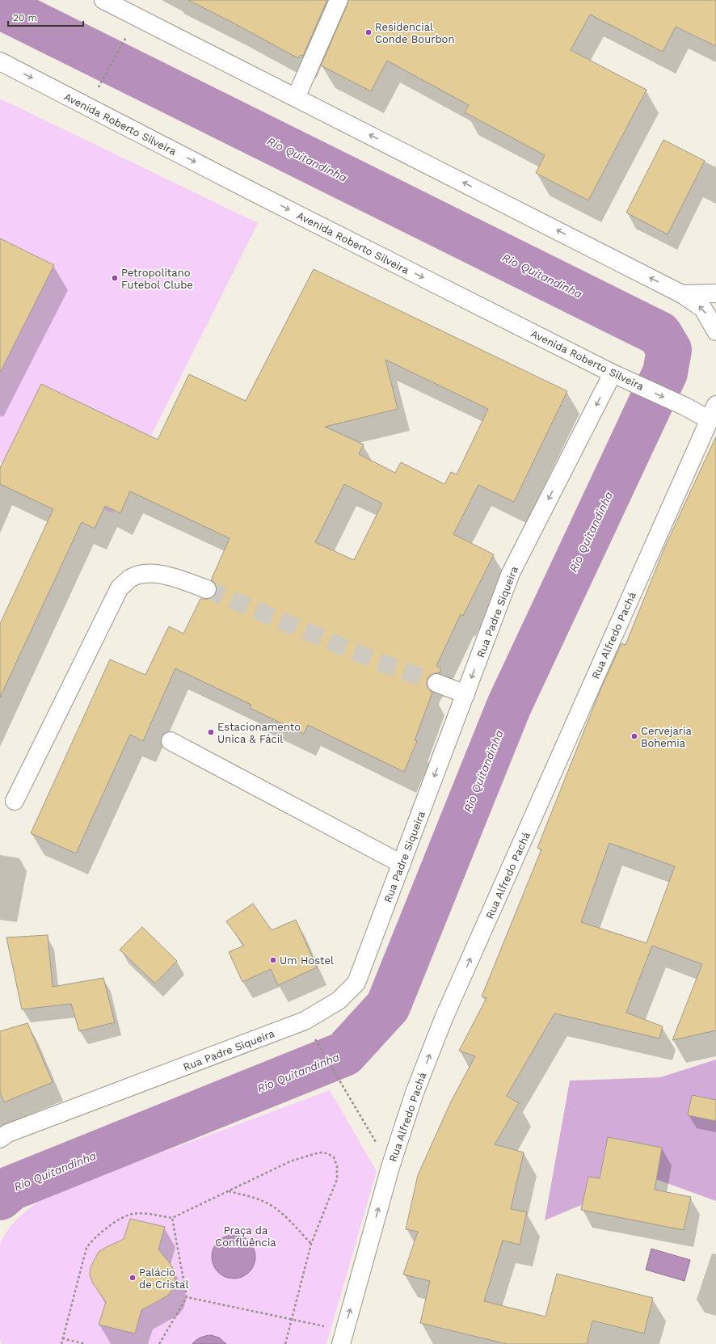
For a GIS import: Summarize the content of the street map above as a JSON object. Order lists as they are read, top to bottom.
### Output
{
  "streets": {
    "main road": ["Avenida Roberto Silveira", "Rua Padre Siqueira", "Rua Alfredo Pachá"]
  },
  "crossings": [
    ["Avenida Roberto Silveira", "Rua Padre Siqueira"],
    ["Avenida Roberto Silveira", "Rua Alfredo Pachá"]
  ],
  "one_way": ["Rua Padre Siqueira", "Rua Alfredo Pachá"],
  "water": ["Rio Quitandinha"],
  "parks": ["Praça da Confluência"],
  "places": [
    "Residencial Conde Bourbon",
    "Petropolitano Futebol Clube",
    "Estacionamento Unica & Fácil",
    "Cervejaria Bohemia",
    "Um Hostel",
    "Palácio de Cristal"
  ],
  "scale_bar": "20 m"
}
